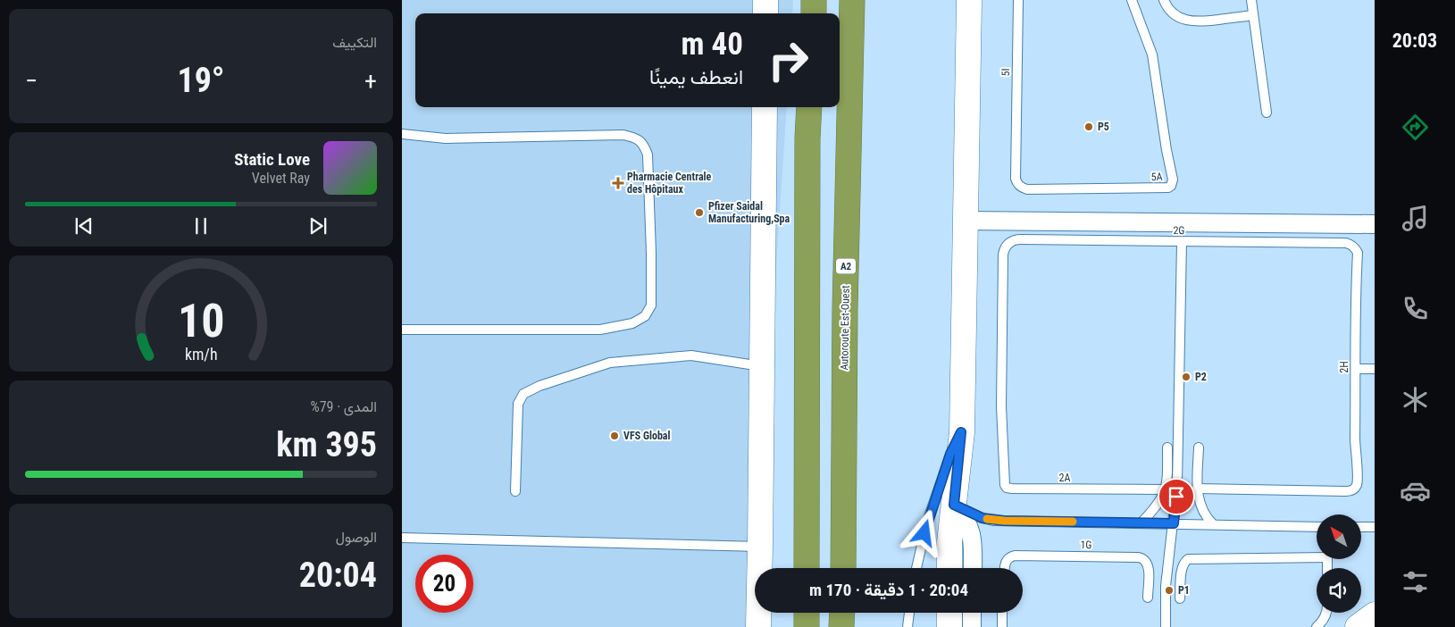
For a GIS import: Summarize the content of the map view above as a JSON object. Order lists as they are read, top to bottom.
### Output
{
  "streets": {
    "highway": ["A2", "Autoroute Est-Ouest"],
    "lane": [
      "5I",
      "5A",
      "2G",
      "2H",
      "2A",
      "1G"
    ]
  },
  "crossings": [
    ["5I", "5A"],
    ["2G", "2H"],
    ["2G", "2A"]
  ],
  "places": {
    "other": [
      "P5",
      "Pfizer Saidal Manufacturing,Spa",
      "P2",
      "VFS Global",
      "P1"
    ],
    "health": ["Pharmacie Centrale des Hôpitaux"]
  },
  "north": "top left",
  "page": {
    "tabs": "20:03",
    "tile": [
      "التكييف",
      ["المدى · 79%", "395 km"],
      ["الوصول", "20:04"]
    ],
    "turn": ["40 m", "انعطف يمينًا"],
    "heat": ["−", "19°", "+"],
    "song": ["Static Love", "Velvet Ray"],
    "limit": "20",
    "trip": "20:04 · 1 دقيقة · 170 m",
    "gauge": ["10", "km/h"]
  }
}
